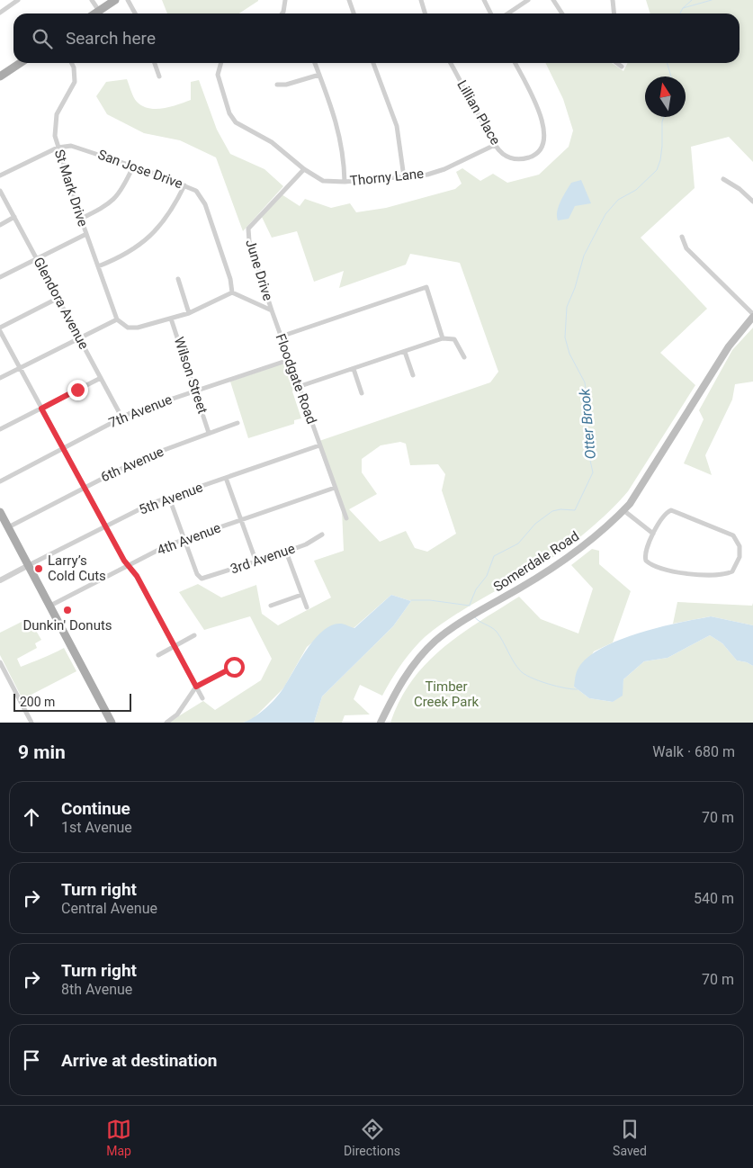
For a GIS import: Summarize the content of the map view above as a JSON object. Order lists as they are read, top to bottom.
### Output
{
  "streets": {
    "main road": ["Somerdale Road"],
    "street": [
      "Lillian Place",
      "San Jose Drive",
      "Thorny Lane",
      "St Mark Drive",
      "June Drive",
      "Glendora Avenue",
      "Wilson Street",
      "Floodgate Road",
      "7th Avenue",
      "6th Avenue",
      "5th Avenue",
      "4th Avenue",
      "3rd Avenue"
    ]
  },
  "crossings": [
    ["Lillian Place", "Thorny Lane"],
    ["San Jose Drive", "St Mark Drive"],
    ["Thorny Lane", "June Drive"],
    ["June Drive", "Floodgate Road"],
    ["Glendora Avenue", "7th Avenue"],
    ["Wilson Street", "7th Avenue"],
    ["Wilson Street", "6th Avenue"],
    ["Floodgate Road", "7th Avenue"],
    ["Floodgate Road", "5th Avenue"],
    ["Floodgate Road", "4th Avenue"],
    ["4th Avenue", "3rd Avenue"]
  ],
  "water": ["Otter Brook"],
  "parks": ["Timber Creek Park"],
  "places": ["Larry’s Cold Cuts", "Dunkin' Donuts"],
  "scale_bar": "200 m",
  "north": "top",
  "page": {
    "search": "Search here",
    "scale": "200 m",
    "heading": ["9 min", "Walk · 680 m"],
    "list": [
      ["Continue", "1st Avenue", "70 m"],
      ["Turn right", "Central Avenue", "540 m"],
      ["Turn right", "8th Avenue", "70 m"],
      "Arrive at destination"
    ],
    "nav": ["Map", "Directions", "Saved"]
  }
}
